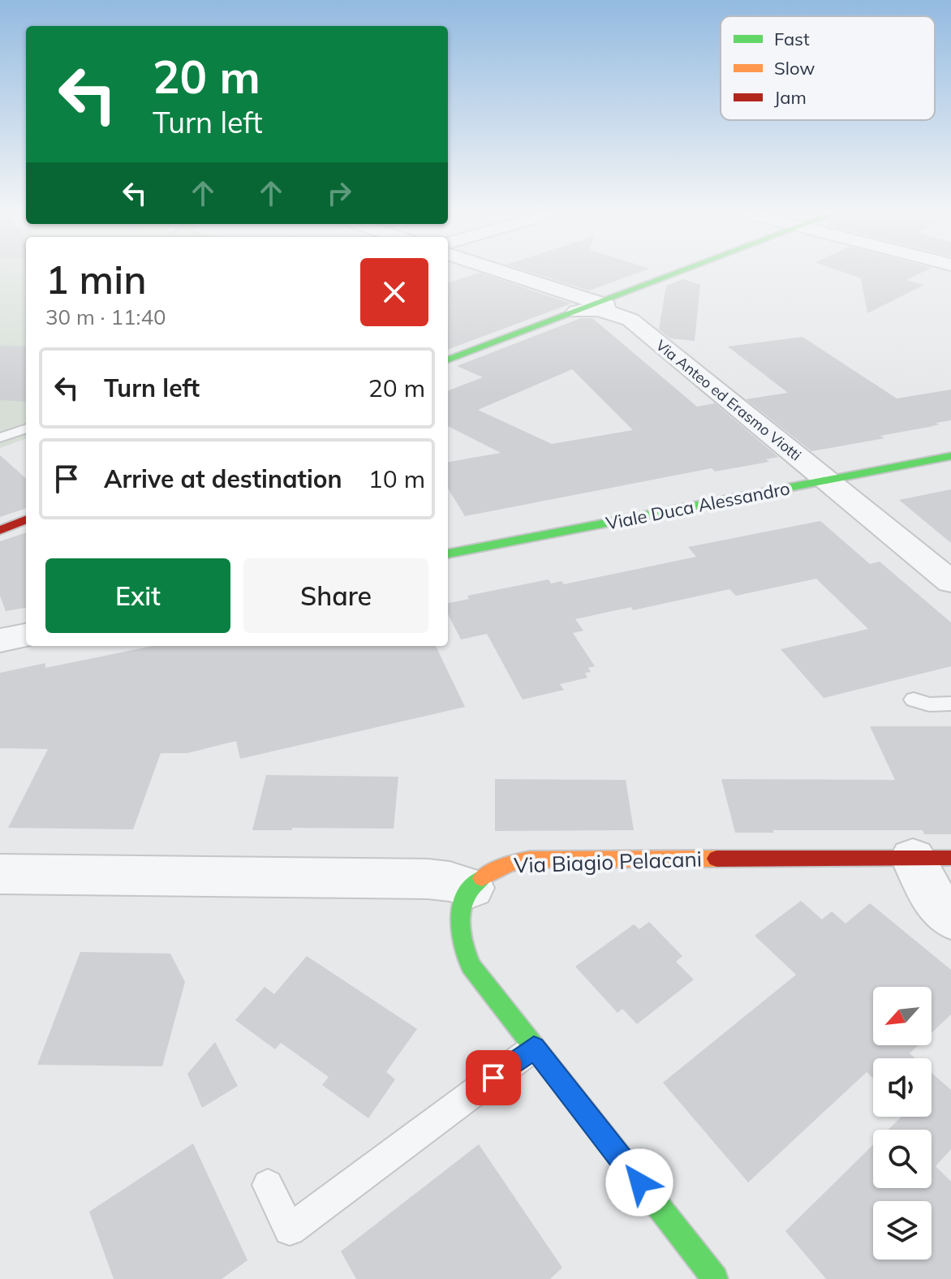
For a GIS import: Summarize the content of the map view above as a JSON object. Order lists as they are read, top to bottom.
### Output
{
  "streets": {
    "street": ["Via Anteo ed Erasmo Viotti", "Viale Duca Alessandro", "Via Biagio Pelacani"]
  },
  "crossings": [
    ["Via Anteo ed Erasmo Viotti", "Viale Duca Alessandro"]
  ],
  "legend": ["Fast", "Slow", "Jam"],
  "north": "bottom left",
  "page": {
    "turn": ["20 m", "Turn left"],
    "heading": ["1 min", "30 m · 11:40"],
    "list": [
      {
        "name": "Turn left",
        "value": "20 m"
      },
      {
        "name": "Arrive at destination",
        "value": "10 m"
      }
    ],
    "buttons": ["Exit", "Share"]
  }
}
